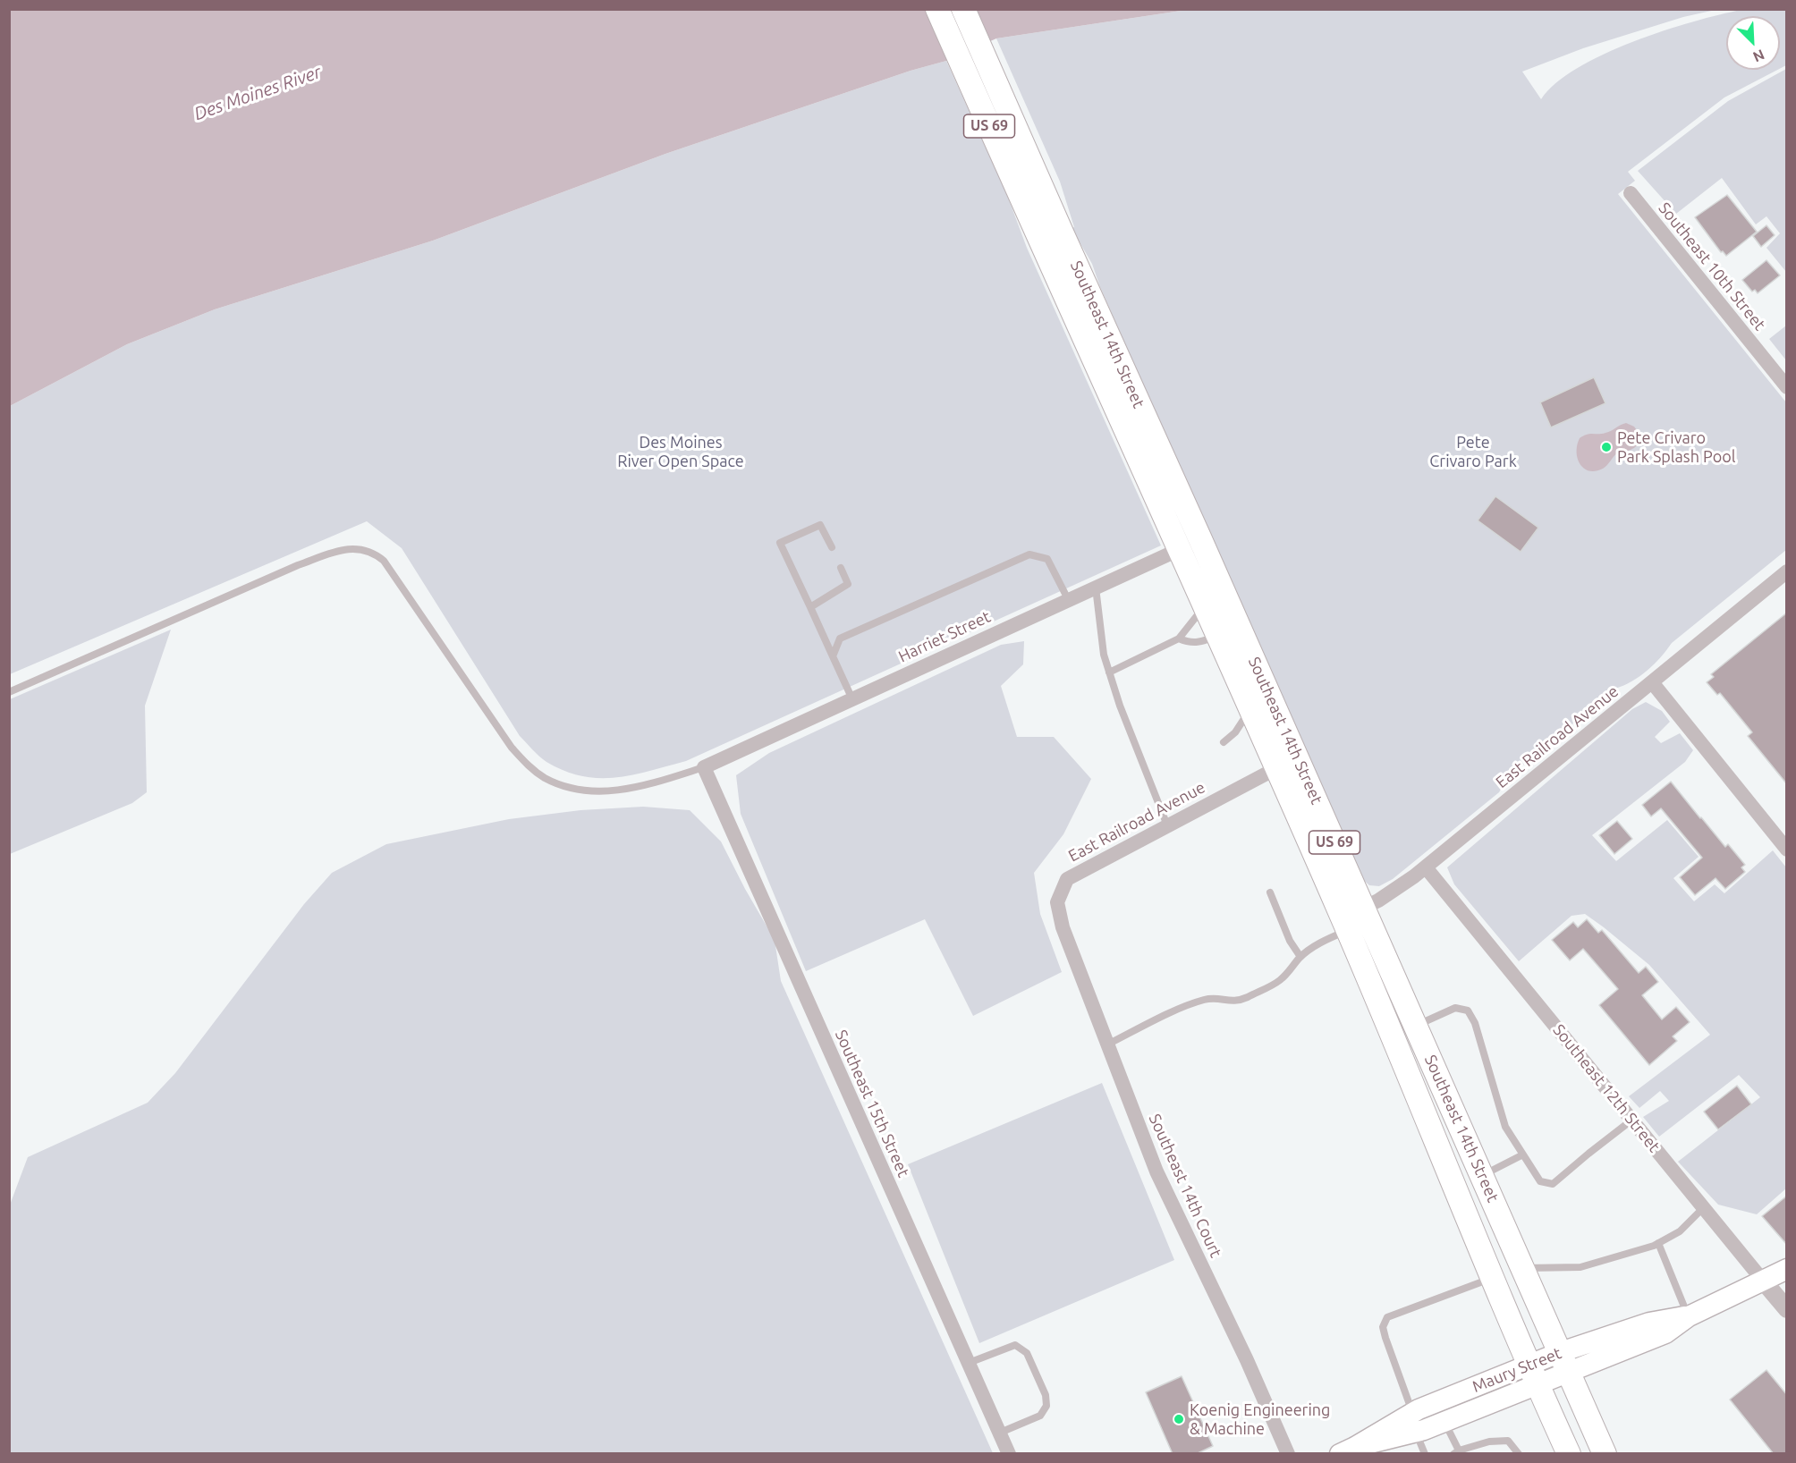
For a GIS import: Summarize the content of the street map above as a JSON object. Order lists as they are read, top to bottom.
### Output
{
  "streets": {
    "main road": ["US 69", "Southeast 14th Street", "Maury Street"],
    "street": [
      "Southeast 10th Street",
      "Harriet Street",
      "East Railroad Avenue",
      "Southeast 12th Street",
      "Southeast 15th Street",
      "Southeast 14th Court"
    ]
  },
  "crossings": [
    ["Southeast 14th Street", "Harriet Street"],
    ["Southeast 14th Street", "East Railroad Avenue"],
    ["Southeast 14th Street", "Maury Street"],
    ["Harriet Street", "Southeast 15th Street"],
    ["East Railroad Avenue", "Southeast 12th Street"],
    ["East Railroad Avenue", "Southeast 14th Court"],
    ["Southeast 12th Street", "Maury Street"]
  ],
  "water": ["Des Moines River"],
  "parks": ["Des Moines River Open Space", "Pete Crivaro Park"],
  "places": ["Pete Crivaro Park Splash Pool", "Koenig Engineering & Machine"],
  "north": "bottom right"
}
